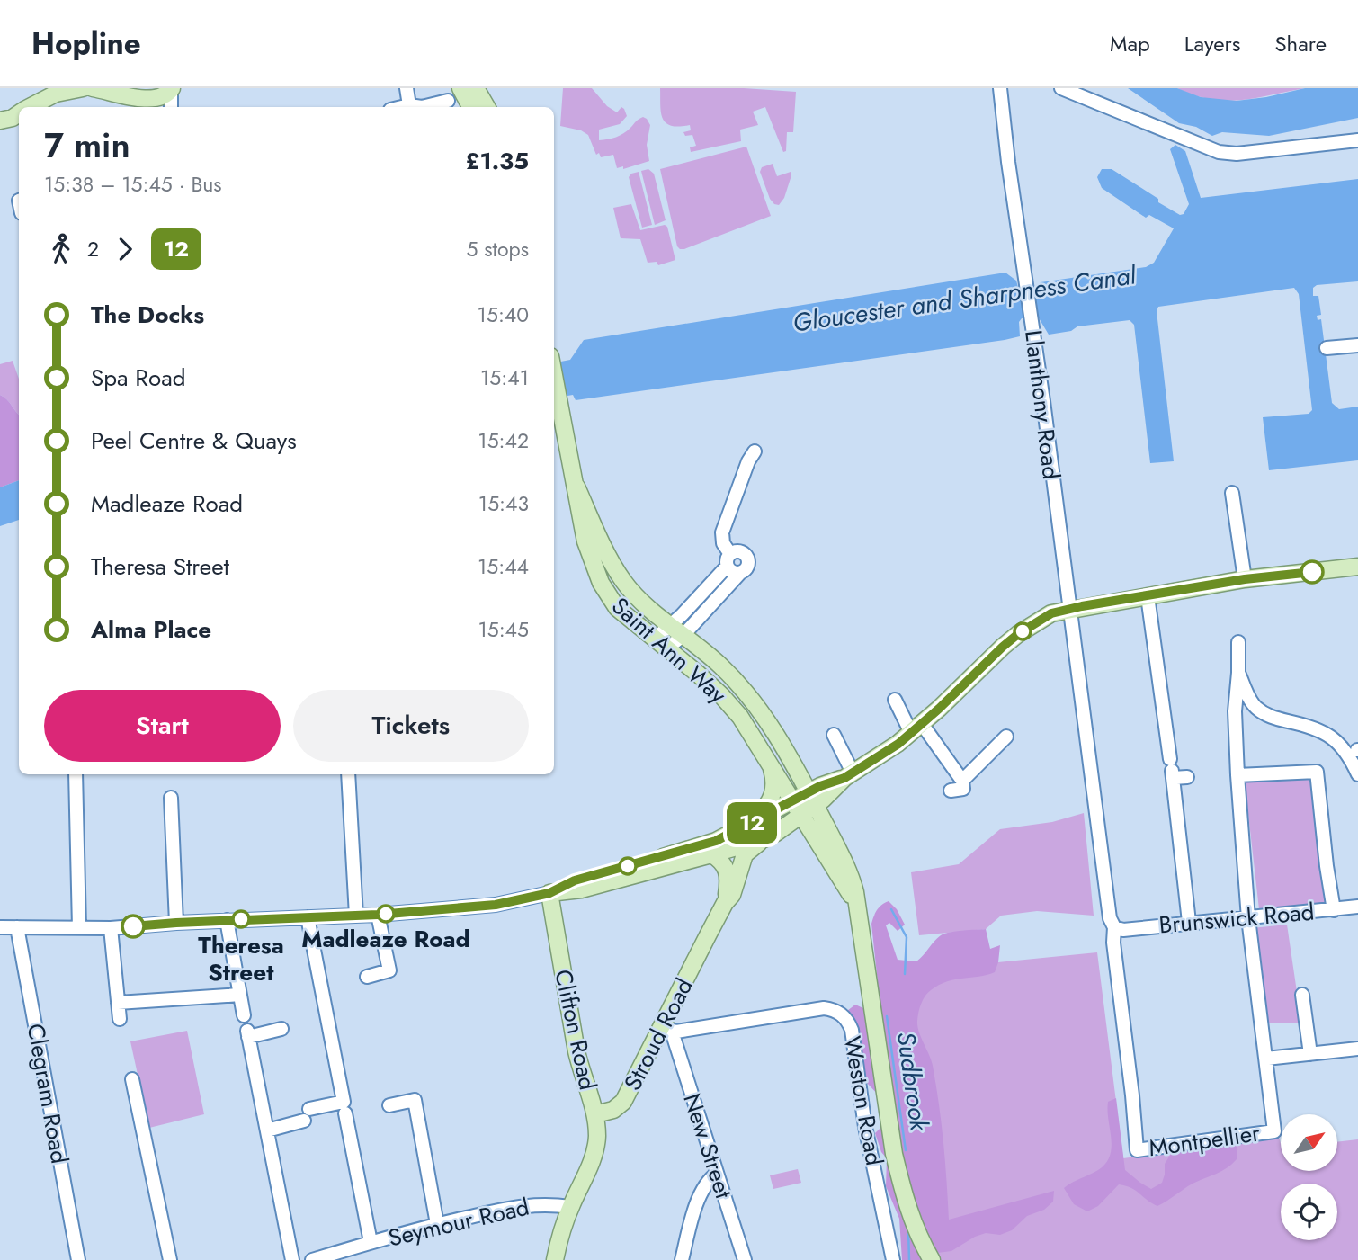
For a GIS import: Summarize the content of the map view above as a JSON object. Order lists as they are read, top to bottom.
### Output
{
  "streets": {
    "main road": ["Saint Ann Way", "Clifton Road", "Stroud Road"],
    "street": [
      "Llanthony Road",
      "Brunswick Road",
      "Clegram Road",
      "Weston Road",
      "Montpellier",
      "New Street",
      "Seymour Road"
    ]
  },
  "crossings": [
    ["Llanthony Road", "Brunswick Road"],
    ["Llanthony Road", "Montpellier"],
    ["Brunswick Road", "Montpellier"],
    ["Clifton Road", "Stroud Road"],
    ["Stroud Road", "Weston Road"],
    ["Stroud Road", "New Street"],
    ["Weston Road", "New Street"]
  ],
  "water": ["Gloucester and Sharpness Canal", "Sudbrook"],
  "places": ["Madleaze Road", "Theresa Street"],
  "lines": ["bus line 12"],
  "north": "top right",
  "page": {
    "header": "Hopline",
    "nav": ["Map", "Layers", "Share"],
    "on_map": "12",
    "heading": ["7 min", "15:38 – 15:45 · Bus", "£1.35"],
    "legs": ["2", "12", "5 stops"],
    "list": [
      {
        "name": "The Docks",
        "value": "15:40"
      },
      {
        "name": "Spa Road",
        "value": "15:41"
      },
      {
        "name": "Peel Centre & Quays",
        "value": "15:42"
      },
      {
        "name": "Madleaze Road",
        "value": "15:43"
      },
      {
        "name": "Theresa Street",
        "value": "15:44"
      },
      {
        "name": "Alma Place",
        "value": "15:45"
      }
    ],
    "buttons": ["Start", "Tickets"]
  }
}
